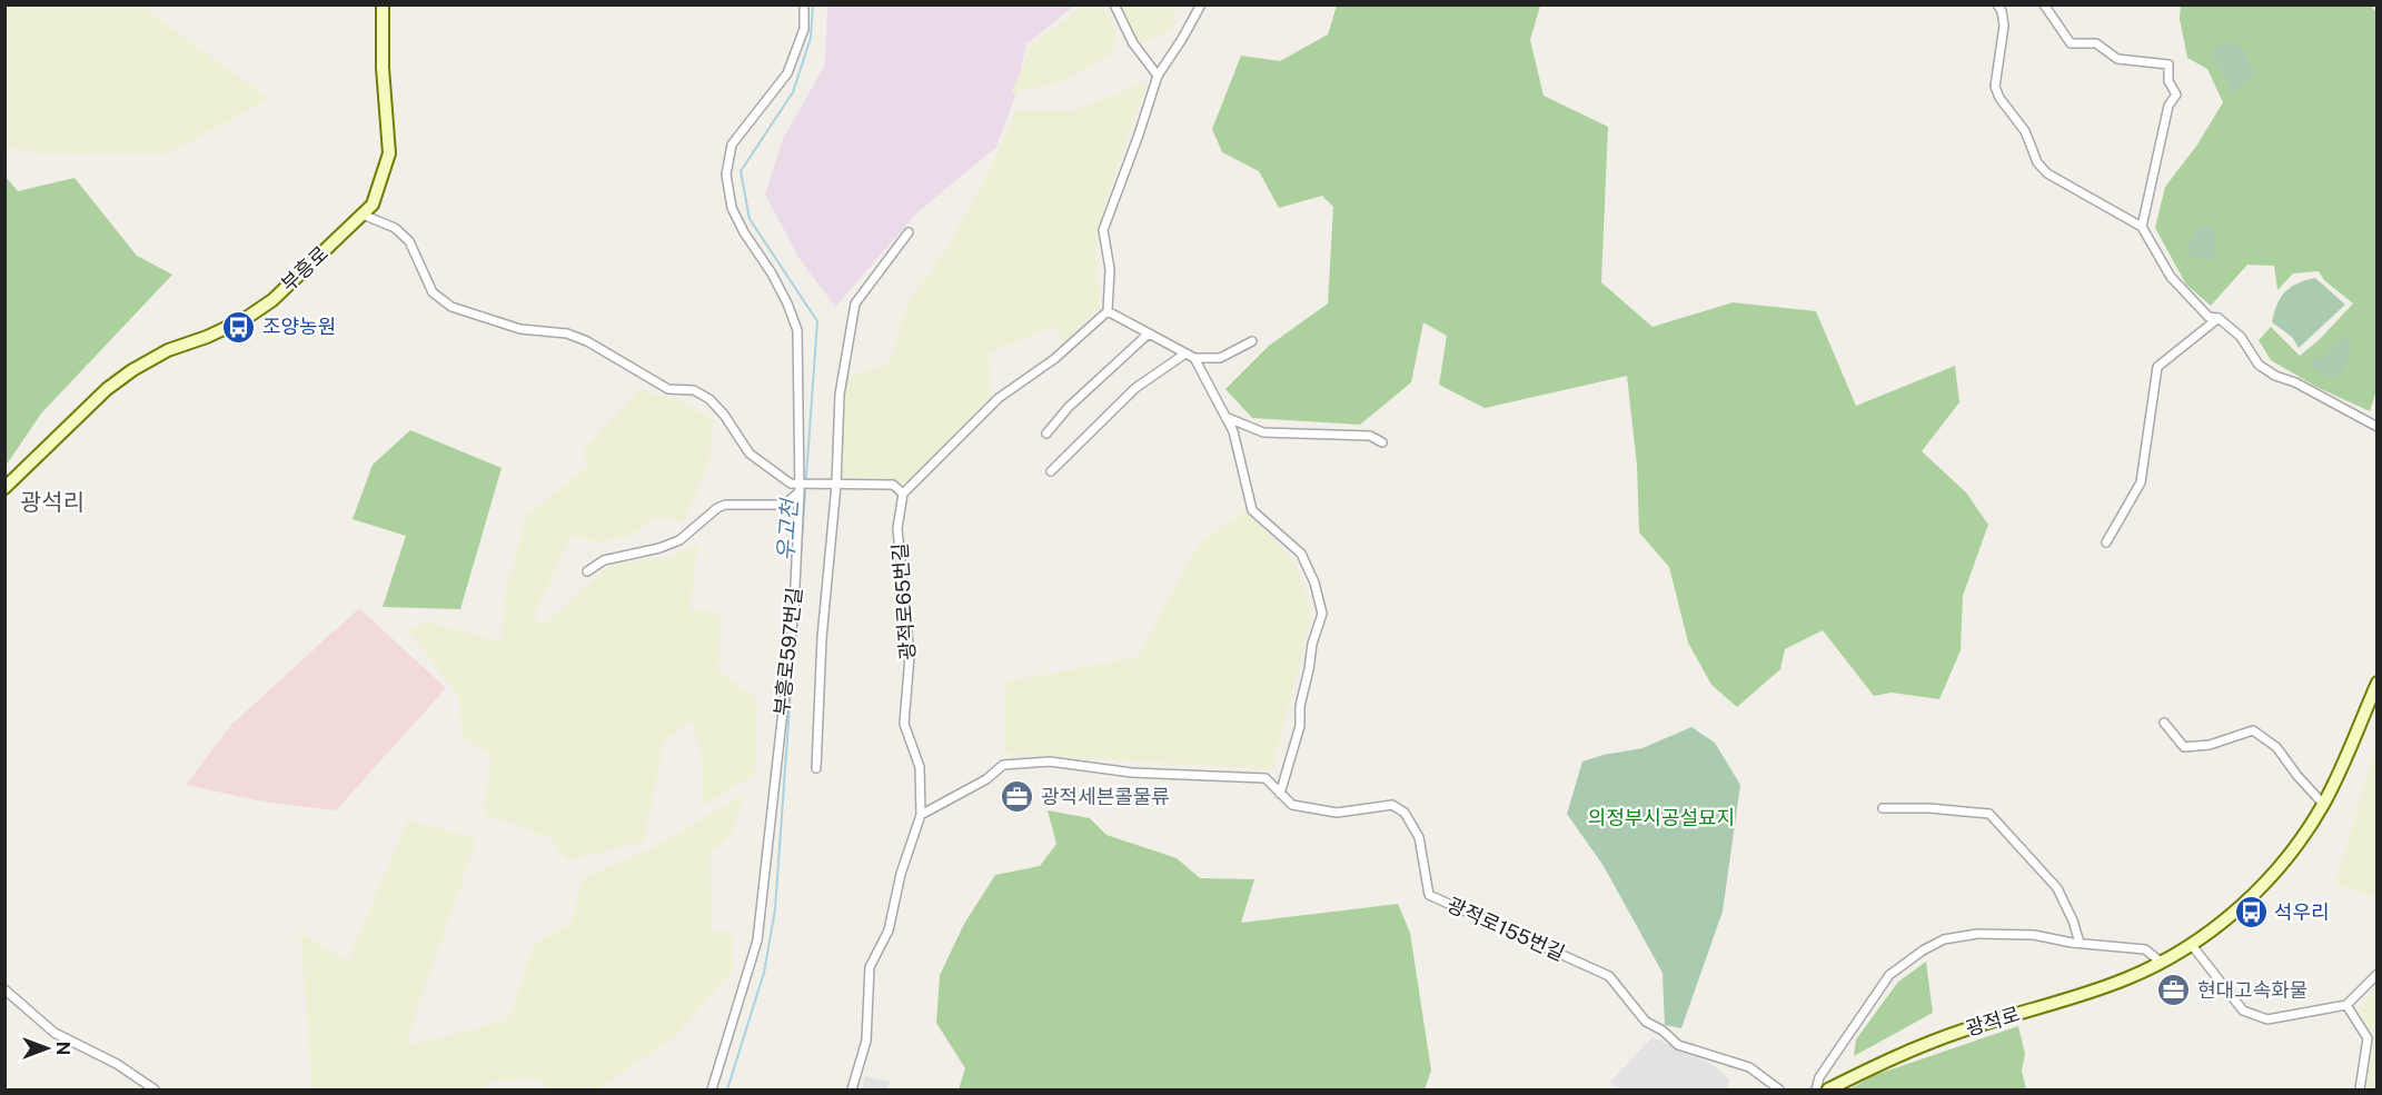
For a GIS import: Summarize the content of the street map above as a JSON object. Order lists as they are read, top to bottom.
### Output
{
  "streets": {
    "main road": ["부흥로", "광적로"],
    "street": ["광적로65번길", "부흥로597번길", "광적로155번길"]
  },
  "crossings": [
    ["광적로65번길", "광적로155번길"]
  ],
  "districts": ["광석리"],
  "water": ["우고천"],
  "parks": ["의정부시공설묘지"],
  "places": {
    "bus stop": ["조양농원", "석우리"],
    "office": ["광적세븐콜물류", "현대고속화물"]
  },
  "north": "right"
}
